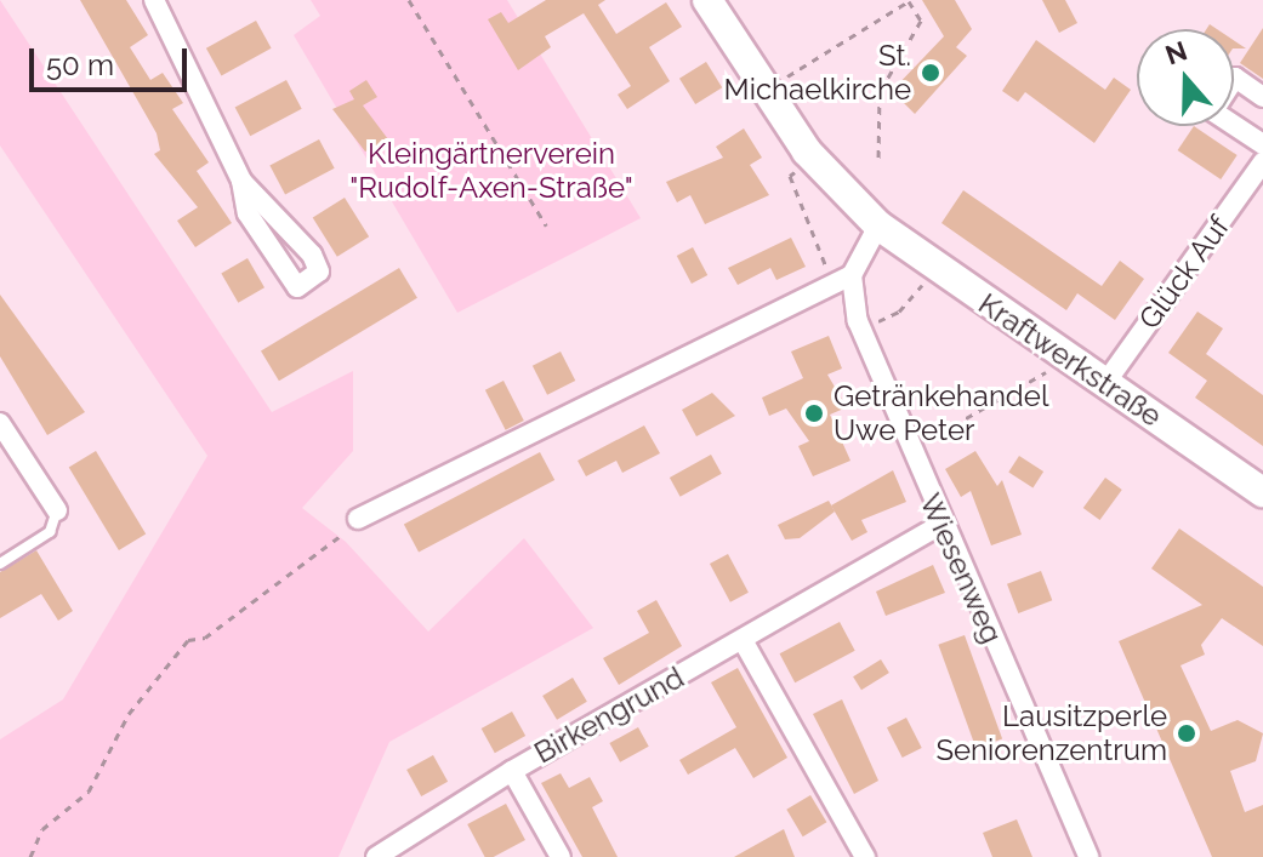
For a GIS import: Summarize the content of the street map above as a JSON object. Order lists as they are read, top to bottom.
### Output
{
  "streets": {
    "main road": ["Kraftwerkstraße"],
    "street": ["Glück Auf", "Wiesenweg", "Birkengrund"]
  },
  "crossings": [
    ["Glück Auf", "Kraftwerkstraße"],
    ["Wiesenweg", "Birkengrund"]
  ],
  "parks": ["Kleingärtnerverein \"Rudolf-Axen-Straße\""],
  "places": ["St. Michaelkirche", "Getränkehandel Uwe Peter", "Lausitzperle Seniorenzentrum"],
  "scale_bar": "50 m",
  "north": "top"
}
